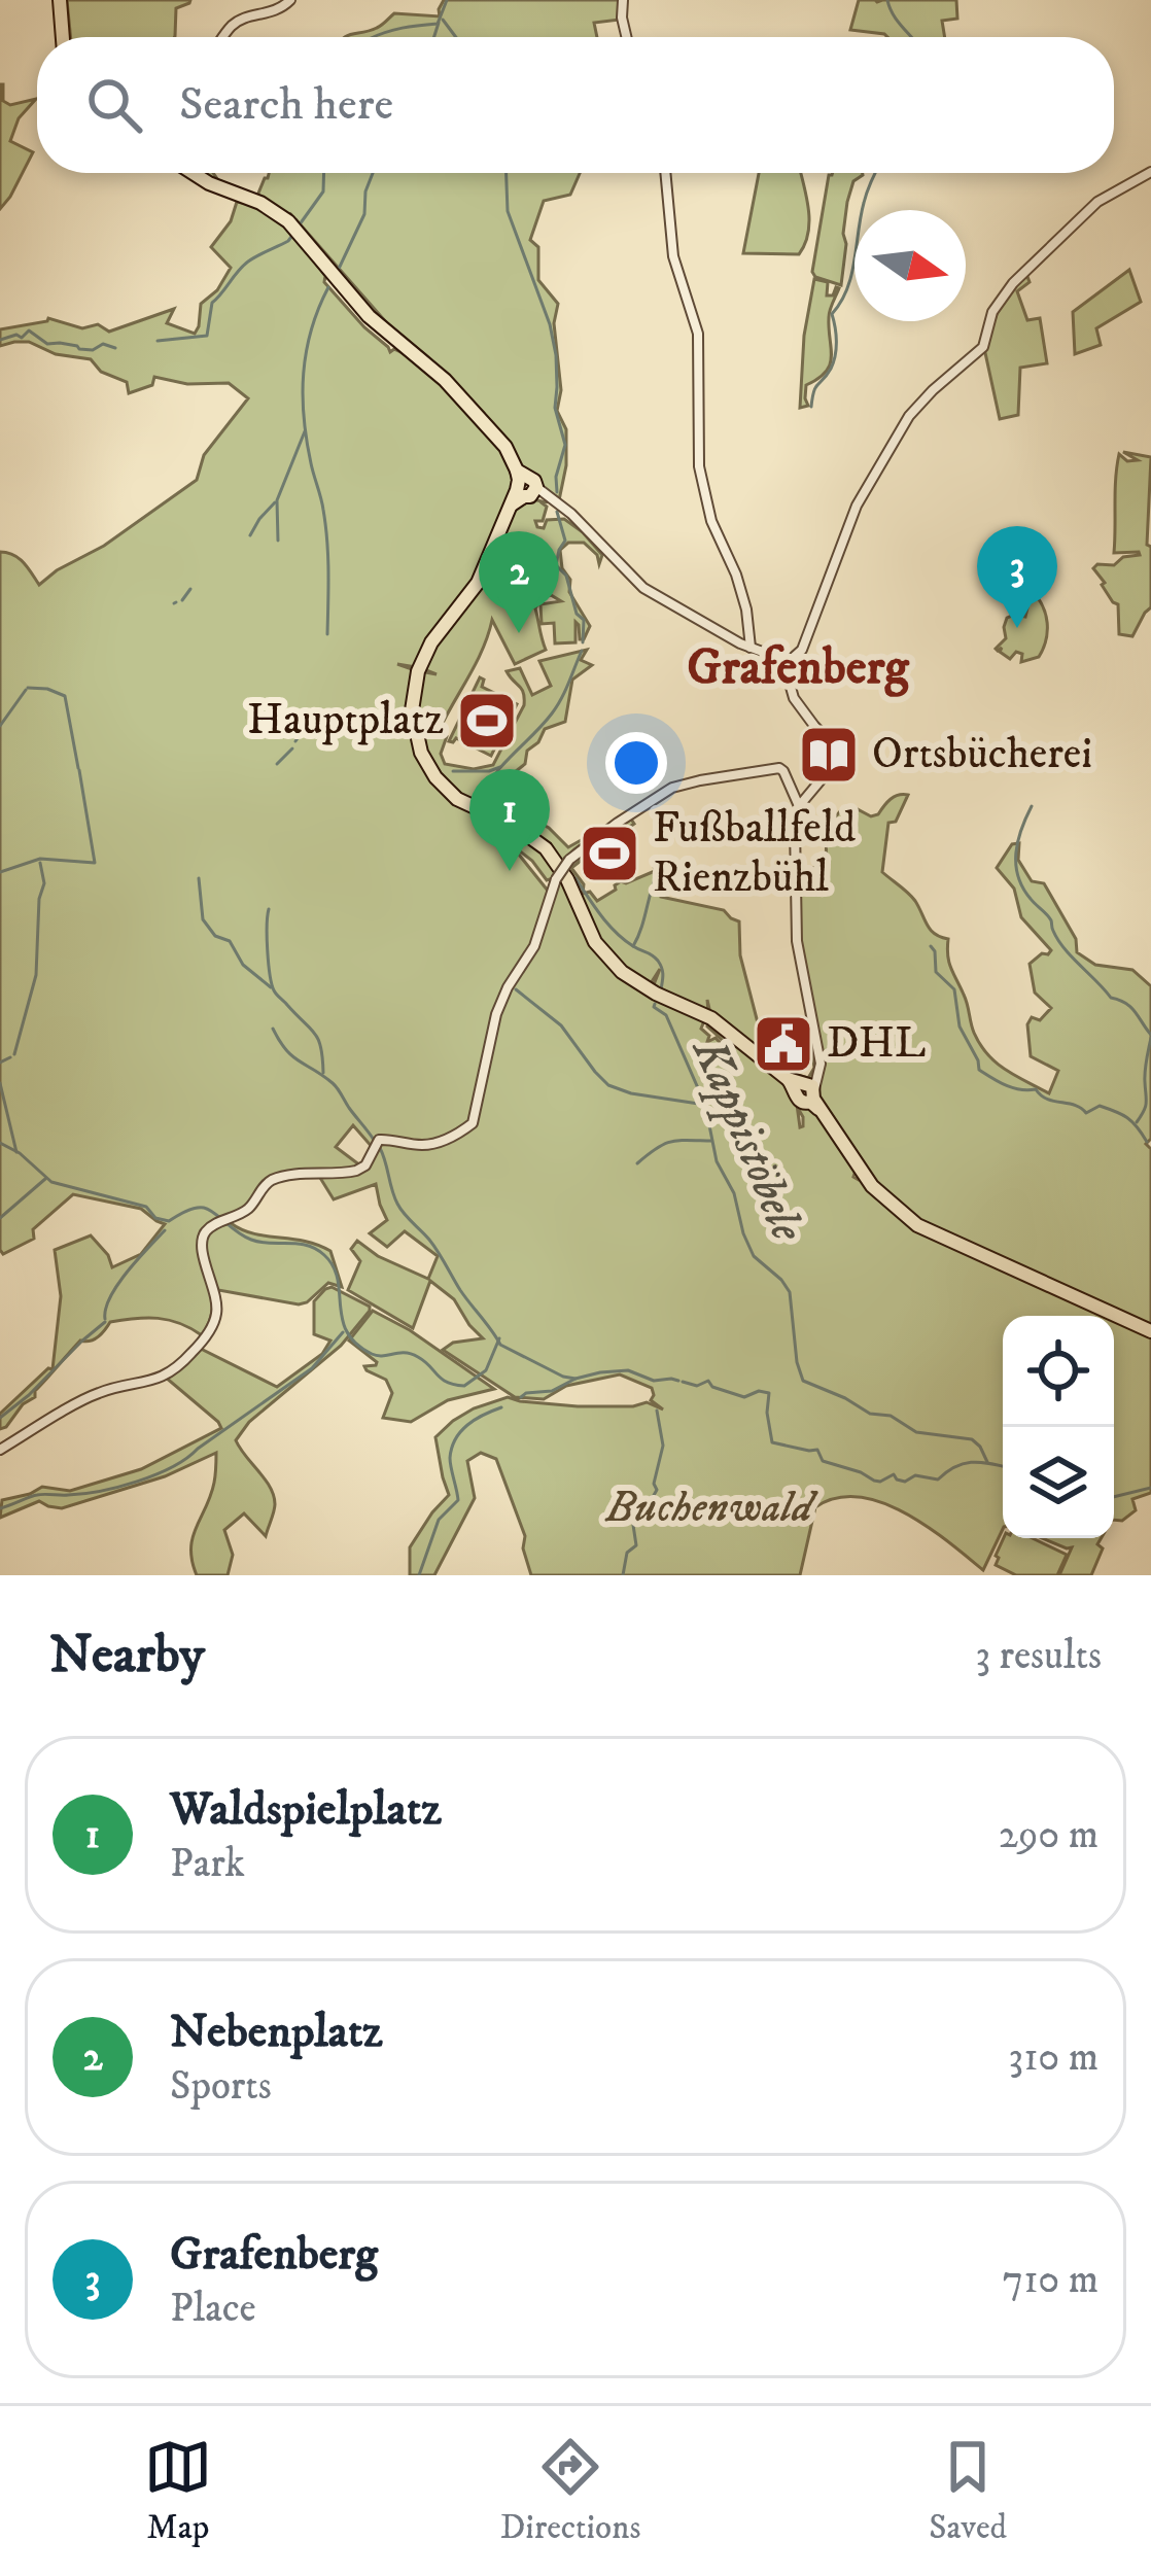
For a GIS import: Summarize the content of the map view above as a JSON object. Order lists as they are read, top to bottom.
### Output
{
  "districts": ["Grafenberg"],
  "water": ["Kappistöbele"],
  "parks": ["Buchenwald"],
  "places": {
    "sports": ["Hauptplatz", "Fußballfeld Rienzbühl"],
    "library": ["Ortsbücherei"],
    "public building": ["DHL"]
  },
  "north": "right",
  "page": {
    "search": "Search here",
    "pins": ["3", "2", "1"],
    "heading": ["Nearby", "3 results"],
    "list": [
      {
        "mark": "1",
        "name": "Waldspielplatz",
        "note": "Park",
        "value": "290 m"
      },
      {
        "mark": "2",
        "name": "Nebenplatz",
        "note": "Sports",
        "value": "310 m"
      },
      {
        "mark": "3",
        "name": "Grafenberg",
        "note": "Place",
        "value": "710 m"
      }
    ],
    "nav": ["Map", "Directions", "Saved"]
  }
}
